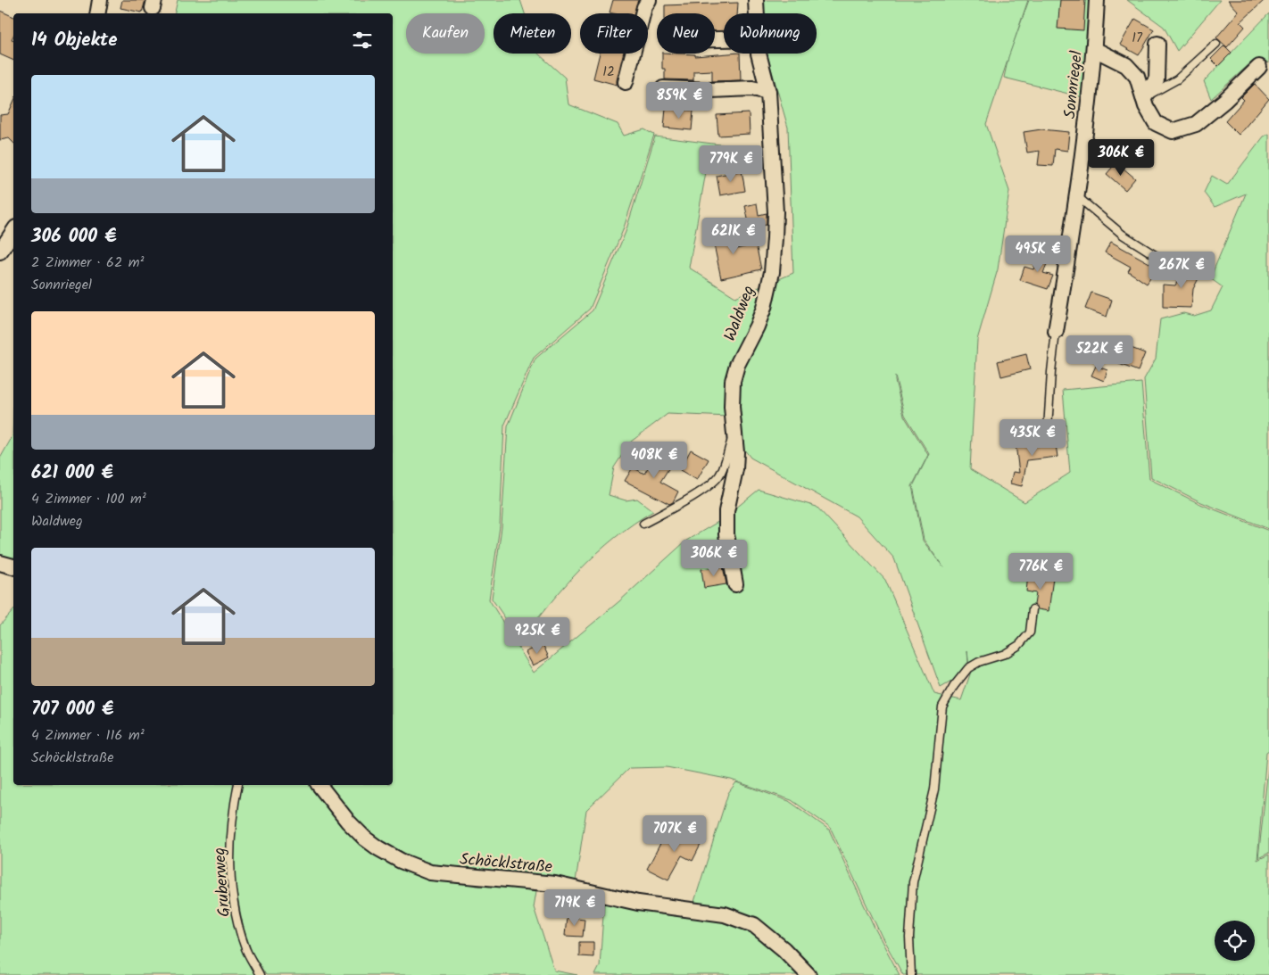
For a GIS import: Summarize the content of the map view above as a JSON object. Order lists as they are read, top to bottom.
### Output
{
  "streets": {
    "street": ["Sonnriegel", "Waldweg", "Schöcklstraße"],
    "lane": ["Gruberweg"]
  },
  "house_numbers": ["17", "12"],
  "page": {
    "chip": [
      "Kaufen",
      "Mieten",
      "Filter",
      "Neu",
      "Wohnung"
    ],
    "heading": "14 Objekte",
    "list": [
      {
        "name": "306 000 €",
        "note": "2 Zimmer · 62 m² · Sonnriegel"
      },
      {
        "name": "621 000 €",
        "note": "4 Zimmer · 100 m² · Waldweg"
      },
      {
        "name": "707 000 €",
        "note": "4 Zimmer · 116 m² · Schöcklstraße"
      }
    ],
    "price": [
      "859K €",
      "306K €",
      "779K €",
      "621K €",
      "495K €",
      "267K €",
      "522K €",
      "435K €",
      "408K €",
      "306K €",
      "776K €",
      "925K €",
      "707K €",
      "719K €"
    ]
  }
}
